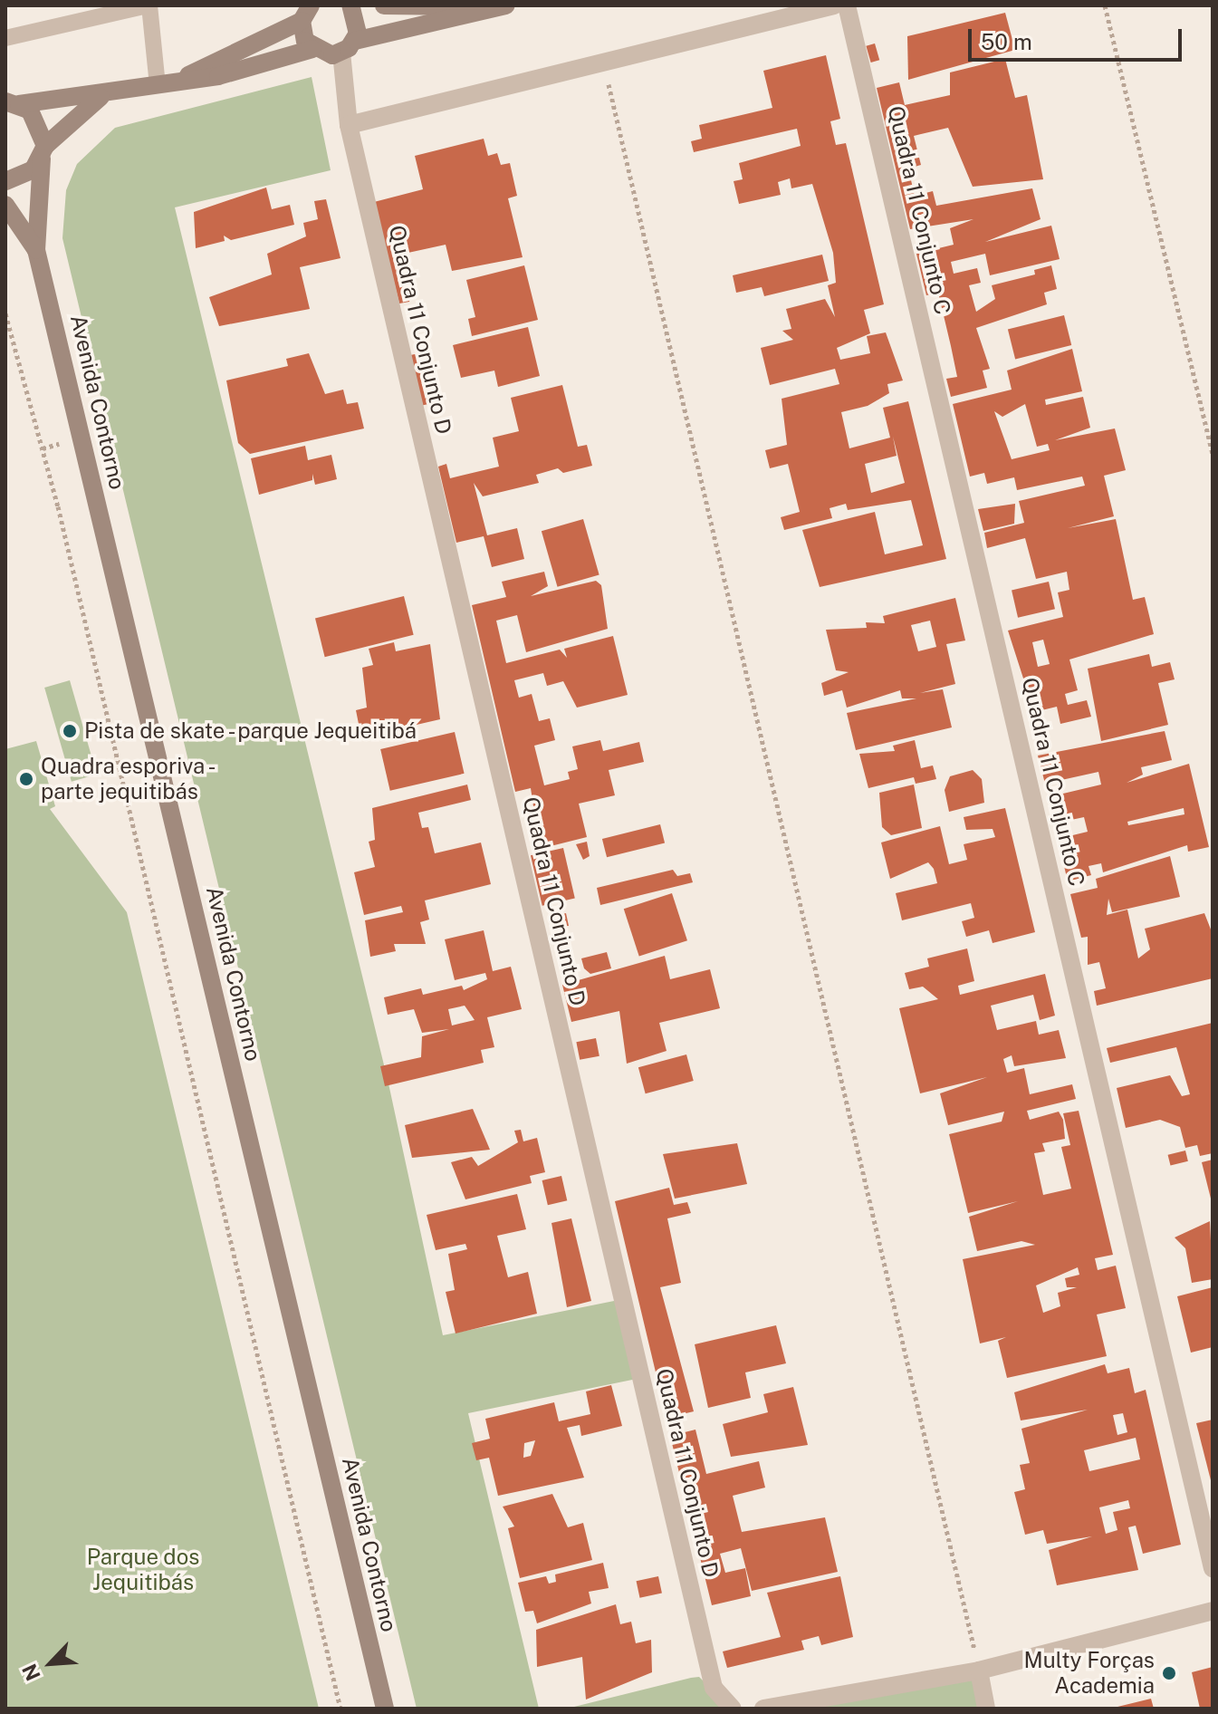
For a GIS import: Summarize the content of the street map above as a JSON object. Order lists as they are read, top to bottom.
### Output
{
  "streets": {
    "main road": ["Avenida Contorno"],
    "street": ["Quadra 11 Conjunto C", "Quadra 11 Conjunto D"]
  },
  "parks": ["Parque dos Jequitibás"],
  "places": ["Pista de skate - parque Jequeitibá", "Quadra esporiva - parte jequitibás", "Multy Forças Academia"],
  "scale_bar": "50 m",
  "north": "bottom left"
}
